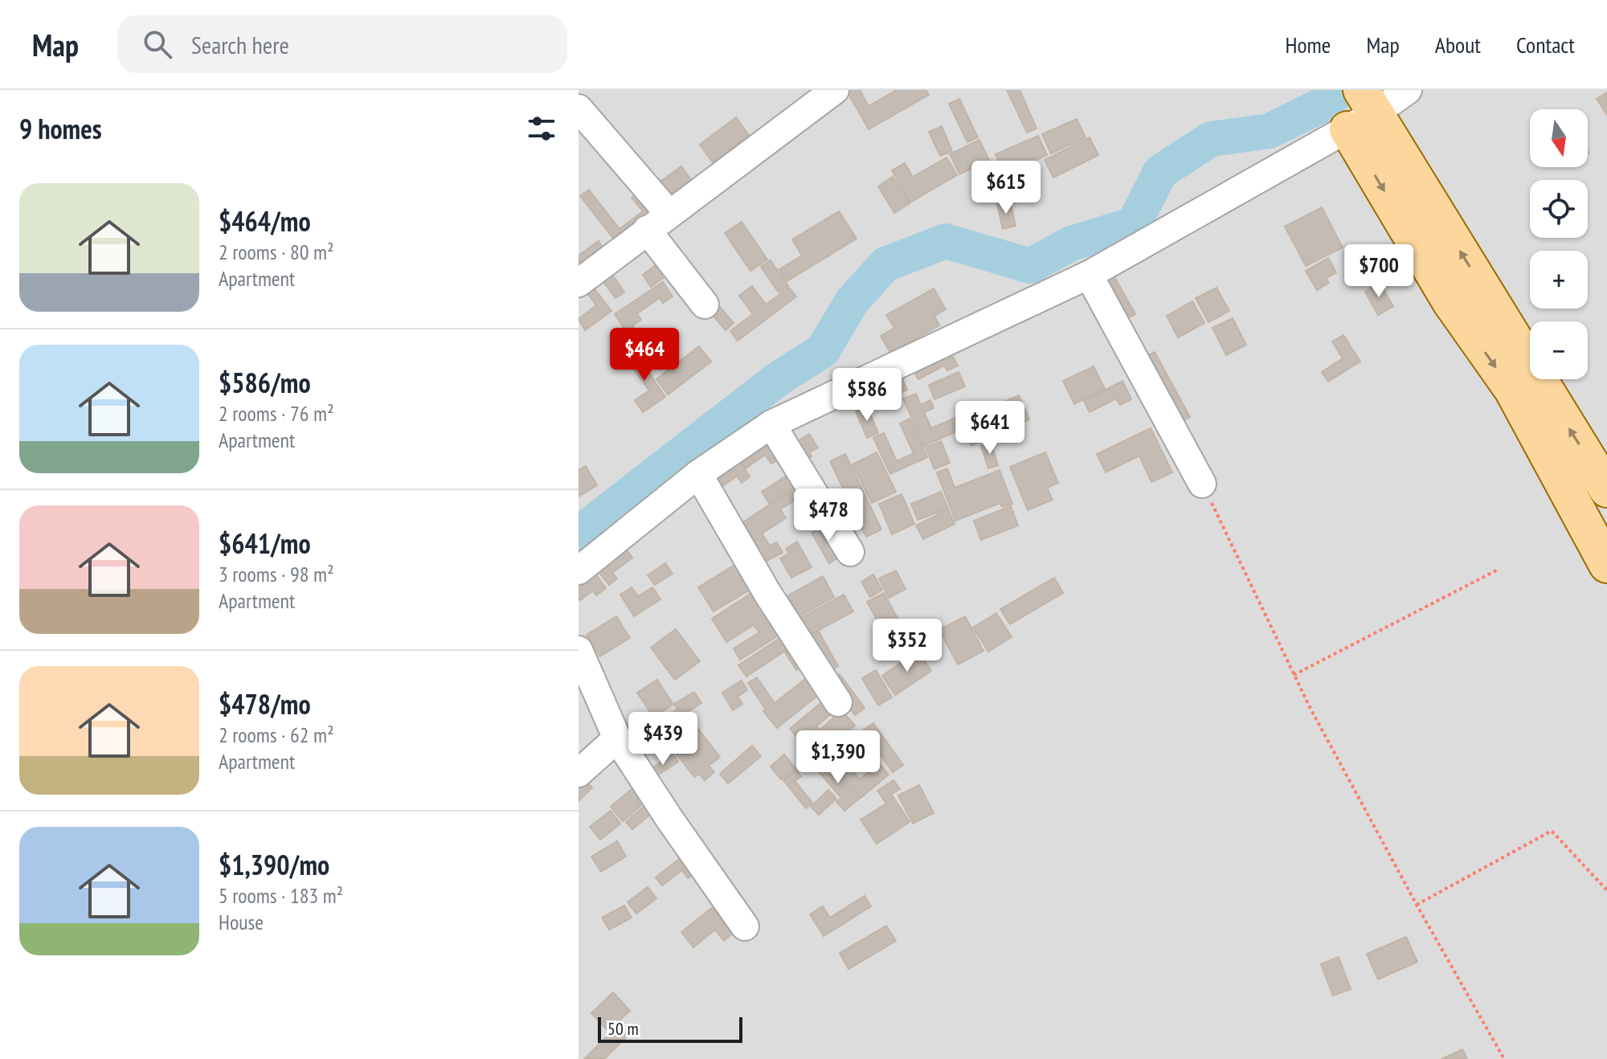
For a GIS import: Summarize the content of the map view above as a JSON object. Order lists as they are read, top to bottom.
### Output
{
  "scale_bar": "50 m",
  "north": "bottom",
  "page": {
    "header": "Map",
    "search": "Search here",
    "nav": [
      "Home",
      "Map",
      "About",
      "Contact"
    ],
    "heading": "9 homes",
    "map_buttons": ["+", "−"],
    "price": [
      "$615",
      "$700",
      "$464",
      "$586",
      "$641",
      "$478",
      "$352",
      "$439",
      "$1,390"
    ],
    "list": [
      {
        "name": "$464/mo",
        "note": "2 rooms · 80 m² · Apartment"
      },
      {
        "name": "$586/mo",
        "note": "2 rooms · 76 m² · Apartment"
      },
      {
        "name": "$641/mo",
        "note": "3 rooms · 98 m² · Apartment"
      },
      {
        "name": "$478/mo",
        "note": "2 rooms · 62 m² · Apartment"
      },
      {
        "name": "$1,390/mo",
        "note": "5 rooms · 183 m² · House"
      }
    ],
    "scale": "50 m"
  }
}
